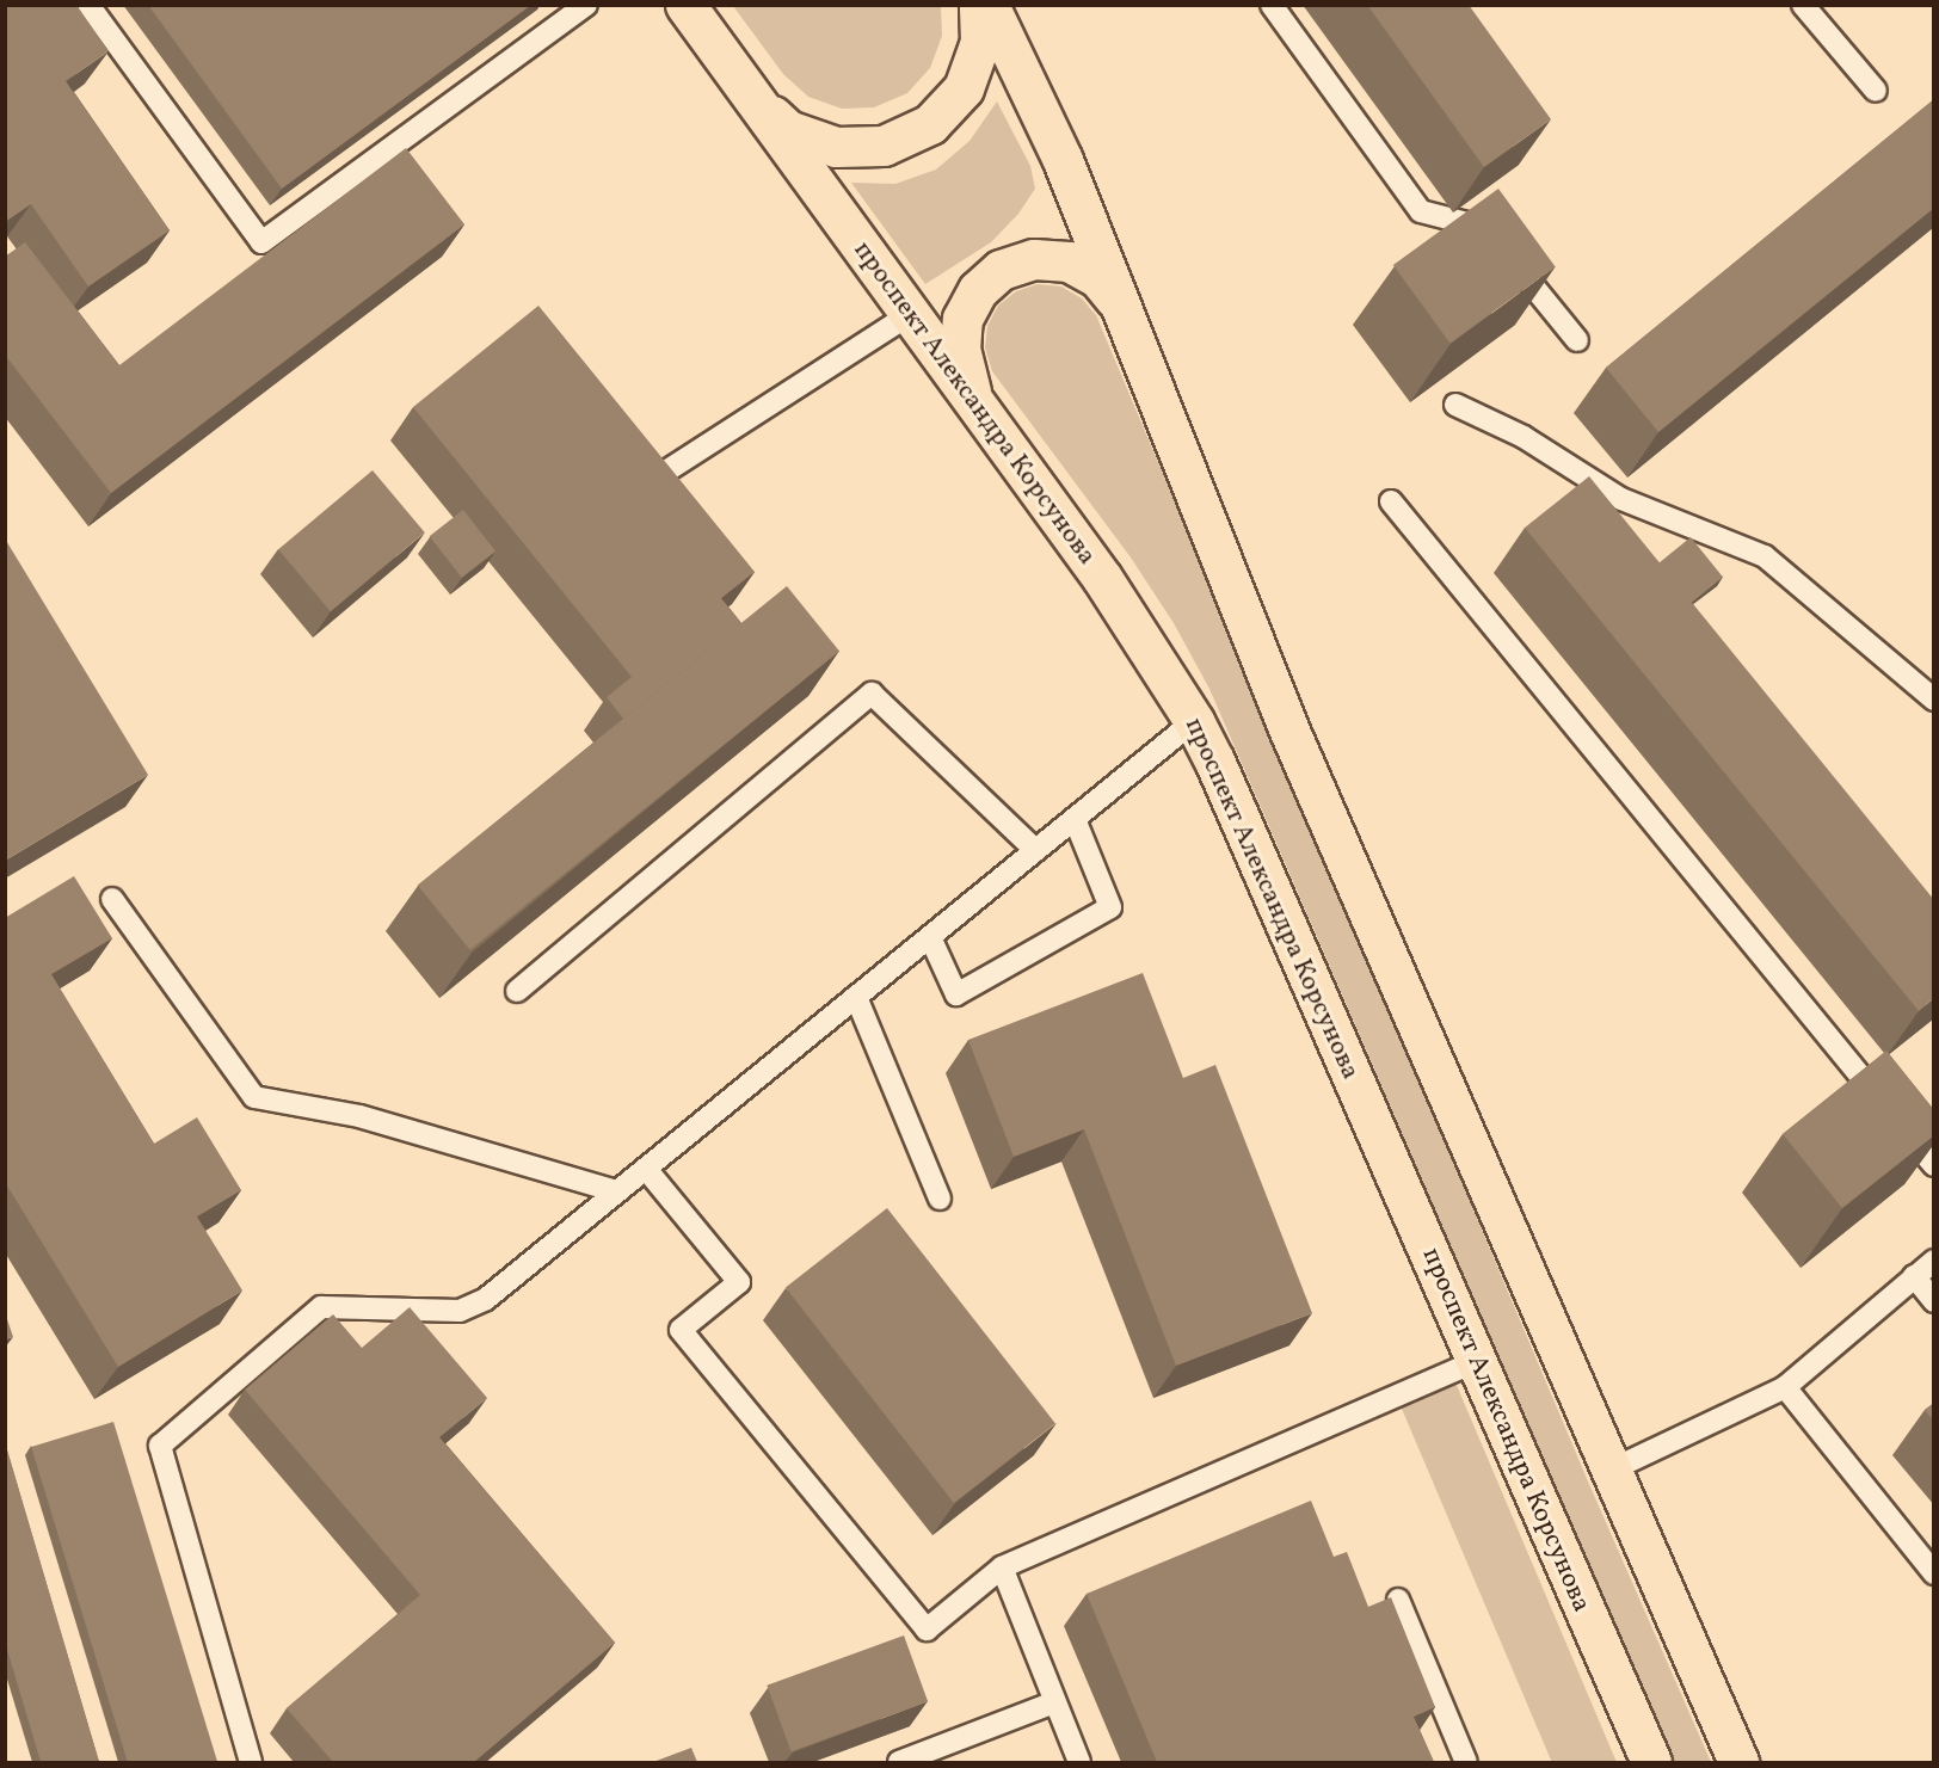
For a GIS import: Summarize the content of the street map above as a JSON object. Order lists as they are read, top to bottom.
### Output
{
  "streets": {
    "main road": ["проспект Александра Корсунова"]
  }
}
